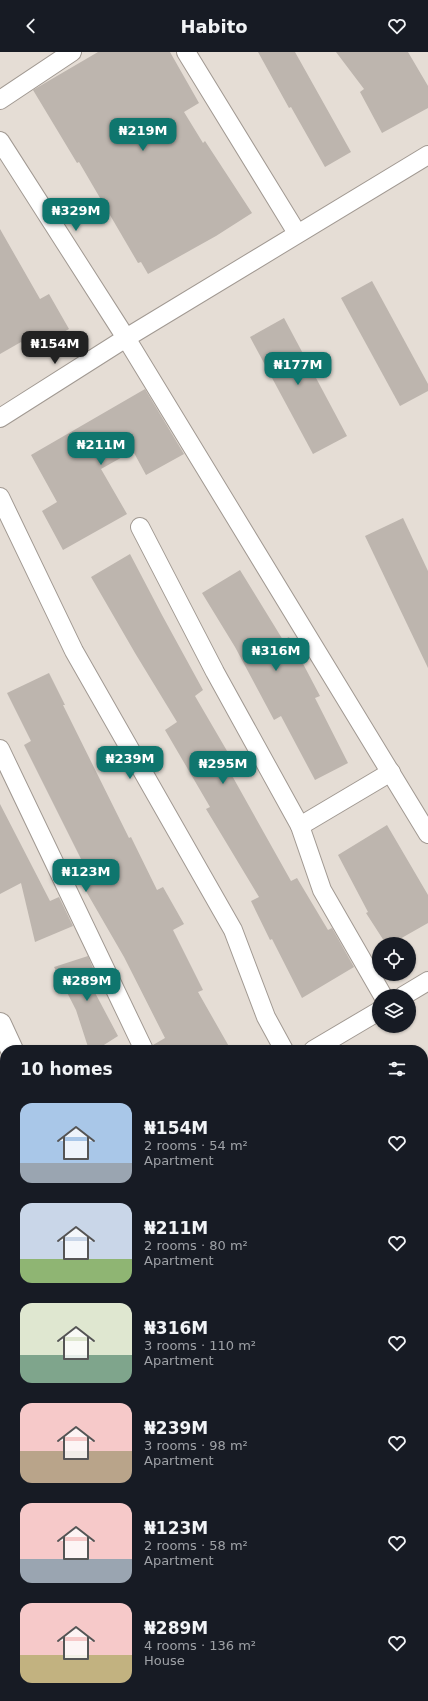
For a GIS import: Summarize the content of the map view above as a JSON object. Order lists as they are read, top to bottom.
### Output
{
  "page": {
    "header": "Habito",
    "price": [
      "₦219M",
      "₦329M",
      "₦154M",
      "₦177M",
      "₦211M",
      "₦316M",
      "₦239M",
      "₦295M",
      "₦123M",
      "₦289M"
    ],
    "heading": "10 homes",
    "list": [
      {
        "name": "₦154M",
        "note": "2 rooms · 54 m² · Apartment"
      },
      {
        "name": "₦211M",
        "note": "2 rooms · 80 m² · Apartment"
      },
      {
        "name": "₦316M",
        "note": "3 rooms · 110 m² · Apartment"
      },
      {
        "name": "₦239M",
        "note": "3 rooms · 98 m² · Apartment"
      },
      {
        "name": "₦123M",
        "note": "2 rooms · 58 m² · Apartment"
      },
      {
        "name": "₦289M",
        "note": "4 rooms · 136 m² · House"
      }
    ]
  }
}
